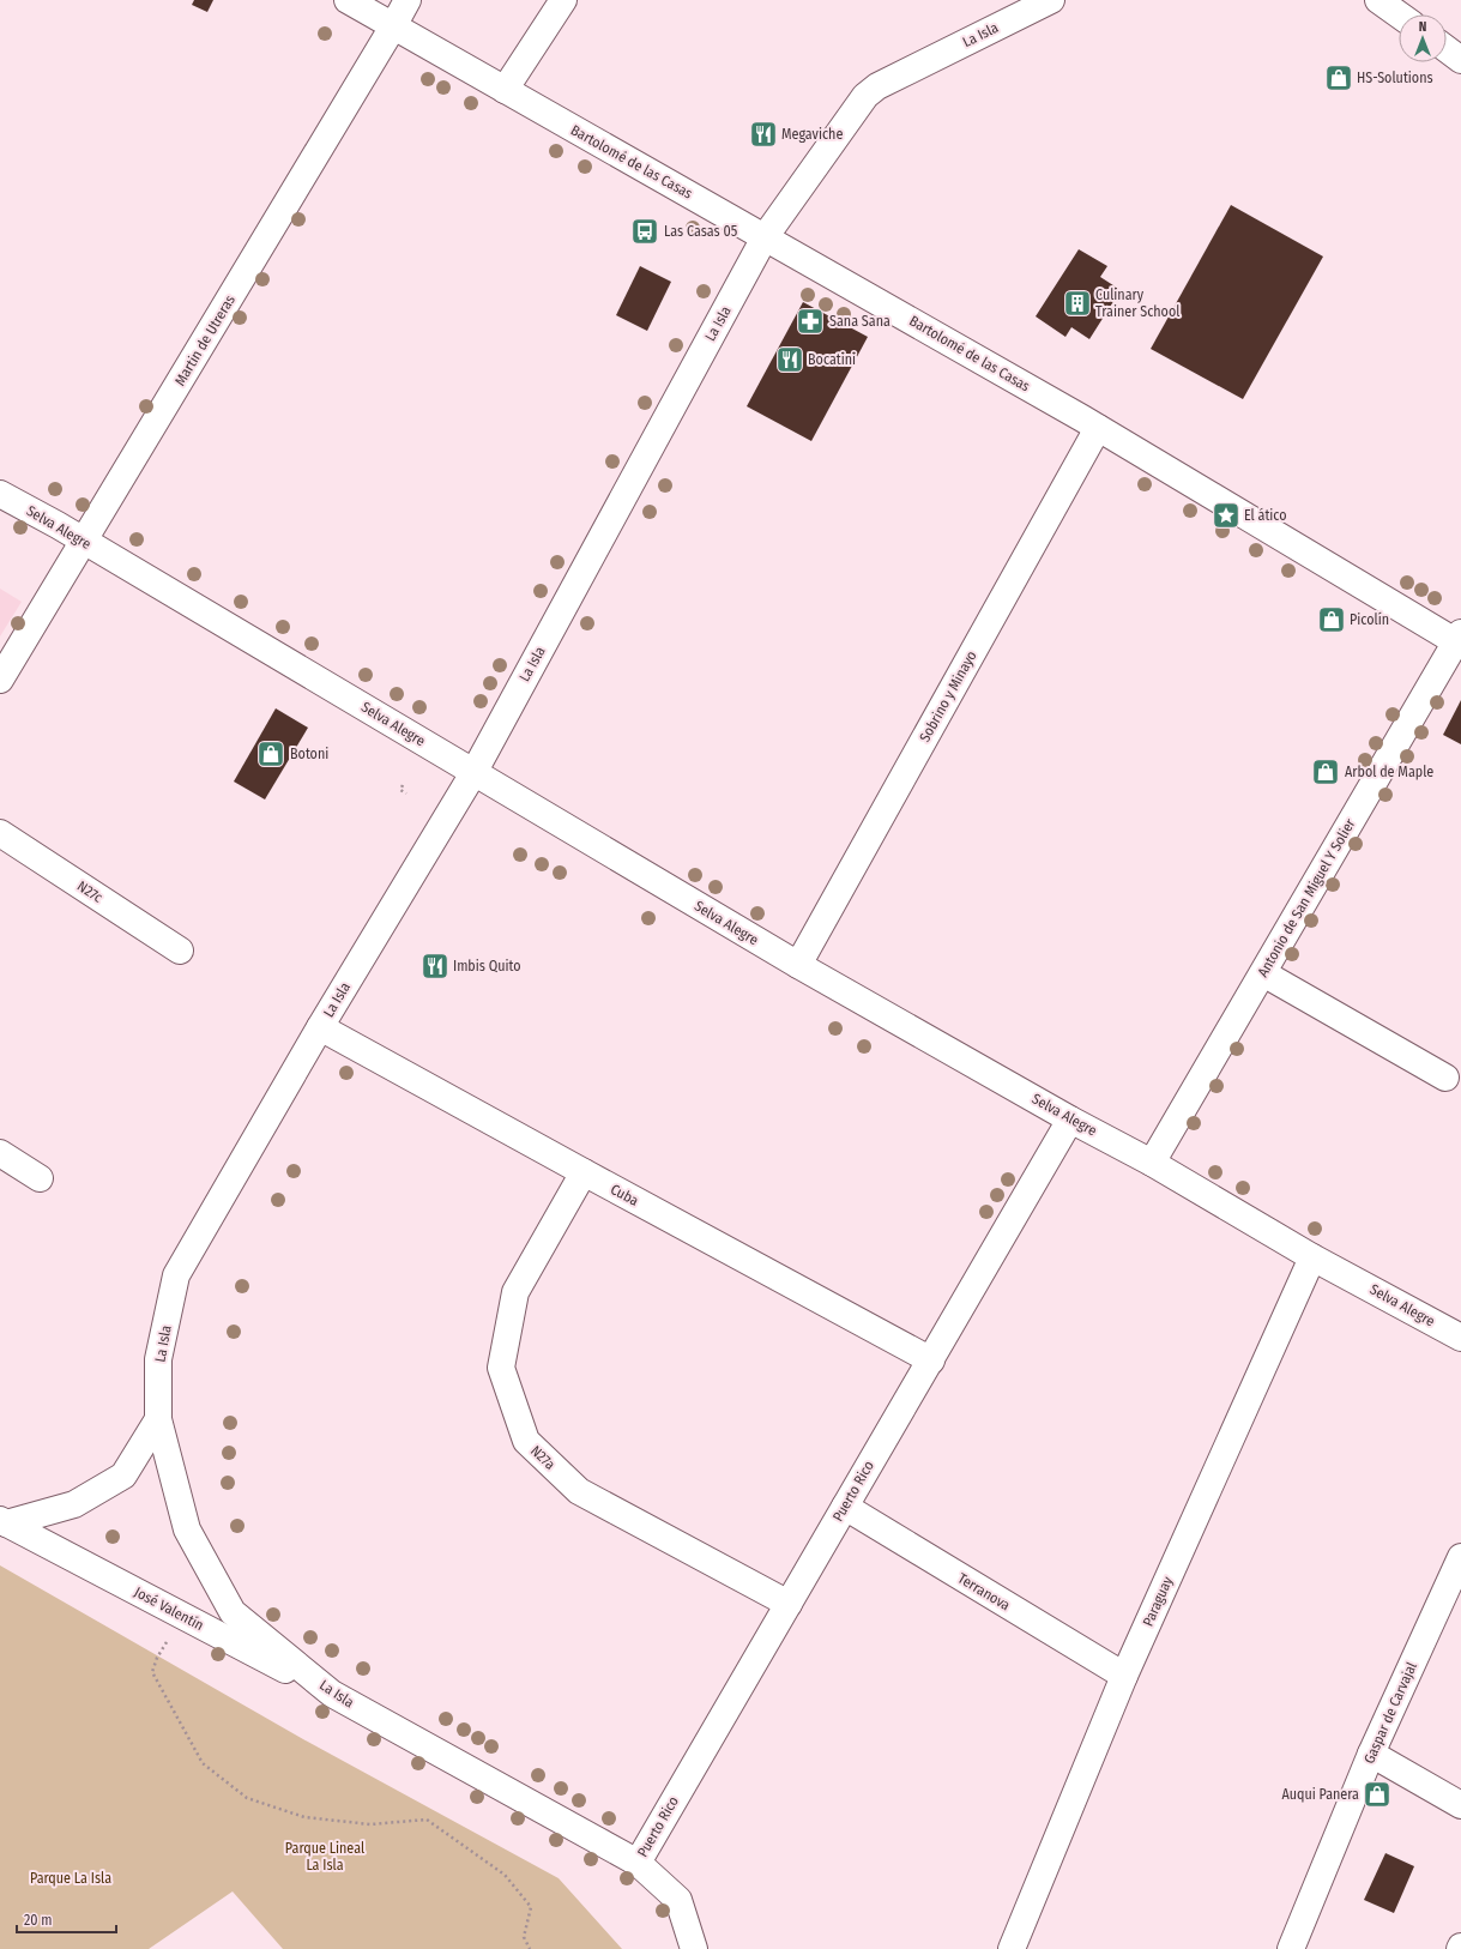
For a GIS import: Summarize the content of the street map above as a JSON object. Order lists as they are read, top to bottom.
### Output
{
  "streets": {
    "street": [
      "La Isla",
      "Bartolomé de las Casas",
      "Martin de Utreras",
      "Selva Alegre",
      "Sobrino y Minayo",
      "N27c",
      "Antonio de San Miguel Y Solier",
      "Cuba",
      "N27a",
      "Puerto Rico",
      "Terranova",
      "Paraguay",
      "José Valentín",
      "Gaspar de Carvajal"
    ]
  },
  "crossings": [
    ["La Isla", "Bartolomé de las Casas"],
    ["La Isla", "Selva Alegre"],
    ["La Isla", "Cuba"],
    ["La Isla", "Puerto Rico"],
    ["La Isla", "José Valentín"],
    ["Bartolomé de las Casas", "Martin de Utreras"],
    ["Bartolomé de las Casas", "Sobrino y Minayo"],
    ["Bartolomé de las Casas", "Antonio de San Miguel Y Solier"],
    ["Martin de Utreras", "Selva Alegre"],
    ["Selva Alegre", "Sobrino y Minayo"],
    ["Selva Alegre", "Antonio de San Miguel Y Solier"],
    ["Selva Alegre", "Puerto Rico"],
    ["Selva Alegre", "Paraguay"],
    ["Cuba", "N27a"],
    ["Cuba", "Puerto Rico"],
    ["N27a", "Puerto Rico"],
    ["Puerto Rico", "Terranova"],
    ["Terranova", "Paraguay"]
  ],
  "parks": ["Parque Lineal La Isla", "Parque La Isla"],
  "places": {
    "shop": [
      "HS-Solutions",
      "Picolín",
      "Botoni",
      "Arbol de Maple",
      "Auqui Panera"
    ],
    "restaurant": ["Megaviche", "Bocatini", "Imbis Quito"],
    "bus stop": ["Las Casas 05"],
    "building": ["Culinary Trainer School"],
    "pharmacy": ["Sana Sana"],
    "place": ["El ático"]
  },
  "scale_bar": "20 m",
  "north": "top"
}
